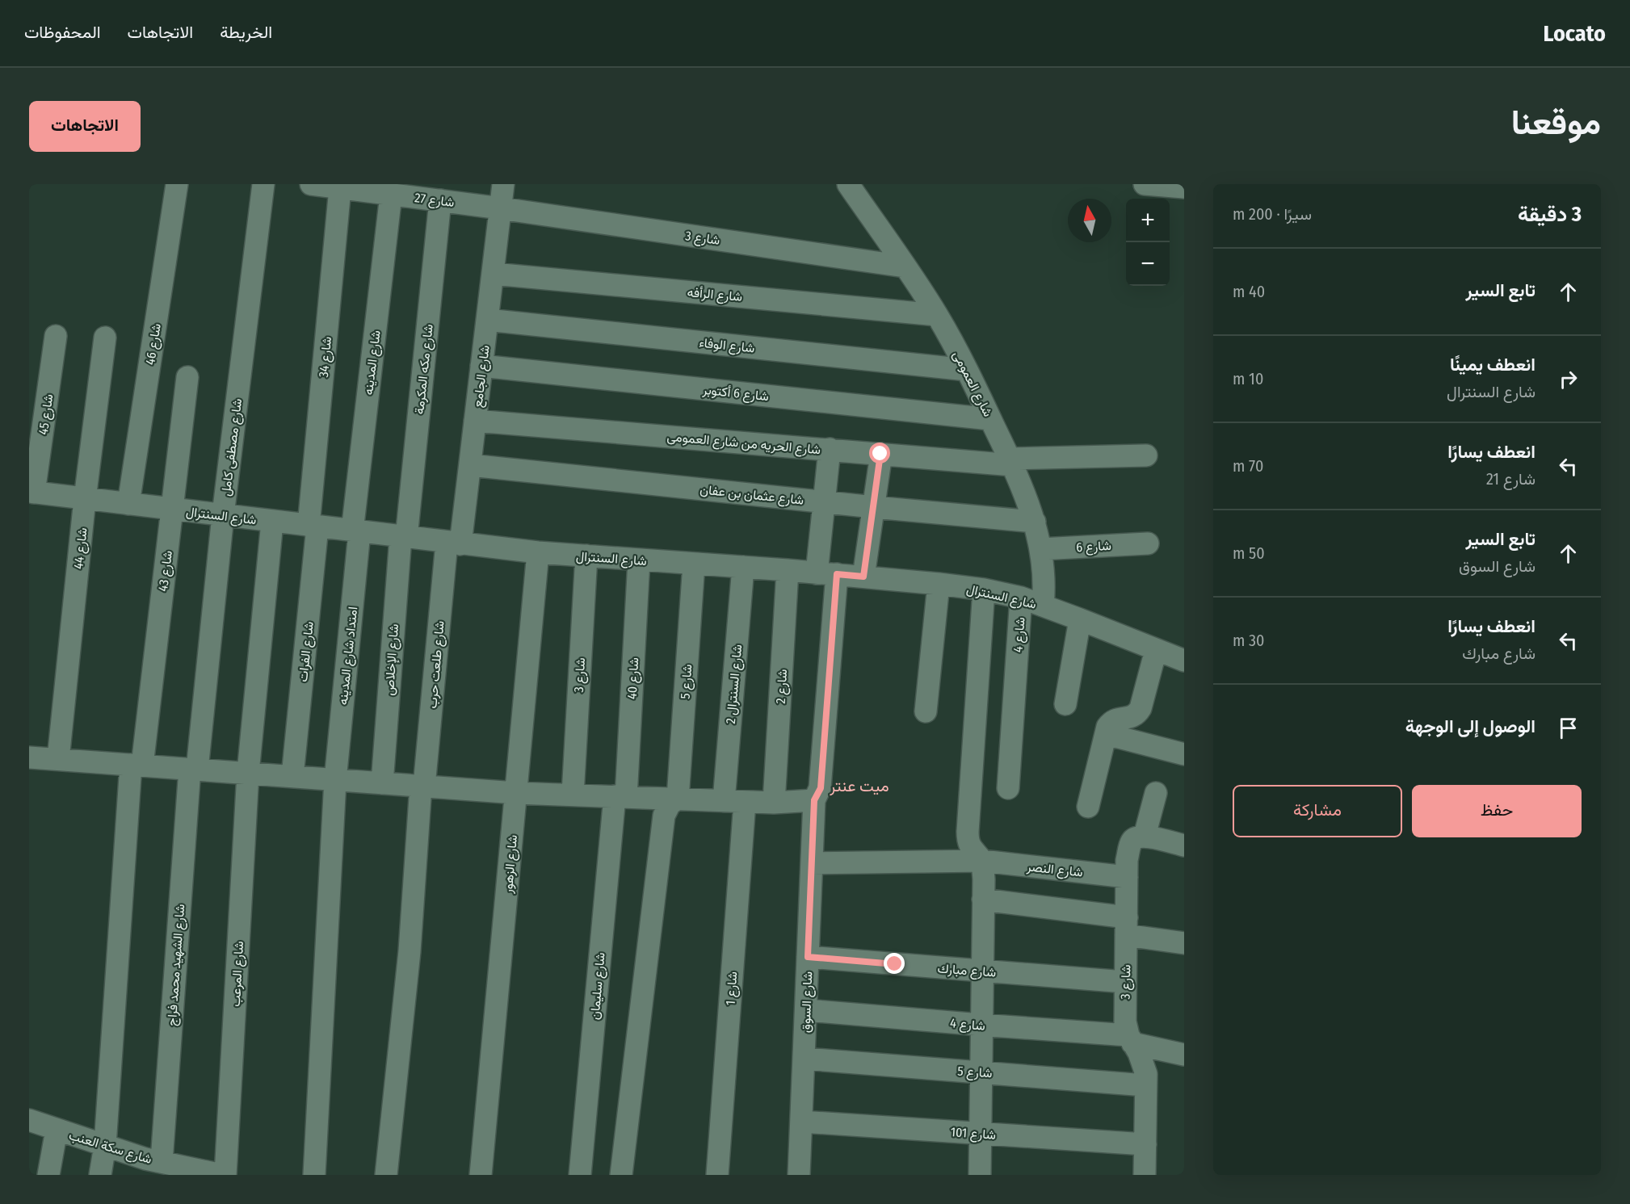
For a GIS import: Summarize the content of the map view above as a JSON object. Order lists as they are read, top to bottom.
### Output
{
  "streets": {
    "street": [
      "شارع 27",
      "شارع 3",
      "شارع الرأفه",
      "شارع 46",
      "شارع الوفاء",
      "شارع 34",
      "شارع المدينه",
      "شارع مكه المكرمة",
      "شارع الجامع",
      "شارع العمومى",
      "شارع 6 أكتوبر",
      "شارع 45",
      "شارع الحريه من شارع العمومى",
      "شارع مصطفى كامل",
      "شارع عثمان بن عفان",
      "شارع السنترال",
      "شارع 6",
      "شارع 44",
      "شارع 43",
      "شارع 4",
      "شارع الفرات",
      "امتداد شارع المدينه",
      "شارع الإخلاص",
      "شارع طلعت حرب",
      "شارع 40",
      "شارع 5",
      "شارع السنترال 2",
      "شارع 2",
      "شارع الزهور",
      "شارع النصر",
      "شارع الشهيد محمد فراج",
      "شارع مبارك",
      "شارع المرعب",
      "شارع سليمان",
      "شارع 1",
      "شارع السوق",
      "شارع 101",
      "شارع سكة العنب"
    ]
  },
  "crossings": [
    ["شارع 27", "شارع 3"],
    ["شارع 27", "شارع 34"],
    ["شارع 27", "شارع المدينه"],
    ["شارع 27", "شارع مكه المكرمة"],
    ["شارع 27", "شارع الجامع"],
    ["شارع 3", "شارع الجامع"],
    ["شارع 3", "شارع العمومى"],
    ["شارع 3", "شارع السنترال"],
    ["شارع 3", "شارع 4"],
    ["شارع 3", "شارع 5"],
    ["شارع 3", "شارع النصر"],
    ["شارع 3", "شارع مبارك"],
    ["شارع 3", "شارع 101"],
    ["شارع الرأفه", "شارع الجامع"],
    ["شارع الرأفه", "شارع العمومى"],
    ["شارع 46", "شارع السنترال"],
    ["شارع الوفاء", "شارع الجامع"],
    ["شارع الوفاء", "شارع العمومى"],
    ["شارع 34", "شارع السنترال"],
    ["شارع 34", "شارع الفرات"],
    ["شارع المدينه", "شارع السنترال"],
    ["شارع المدينه", "امتداد شارع المدينه"],
    ["شارع مكه المكرمة", "شارع السنترال"],
    ["شارع مكه المكرمة", "شارع الإخلاص"],
    ["شارع الجامع", "شارع 6 أكتوبر"],
    ["شارع الجامع", "شارع الحريه من شارع العمومى"],
    ["شارع الجامع", "شارع عثمان بن عفان"],
    ["شارع الجامع", "شارع السنترال"],
    ["شارع الجامع", "شارع طلعت حرب"],
    ["شارع العمومى", "شارع 6 أكتوبر"],
    ["شارع العمومى", "شارع الحريه من شارع العمومى"],
    ["شارع العمومى", "شارع عثمان بن عفان"],
    ["شارع العمومى", "شارع السنترال"],
    ["شارع العمومى", "شارع 6"],
    ["شارع 45", "شارع السنترال"],
    ["شارع الحريه من شارع العمومى", "شارع السوق"],
    ["شارع مصطفى كامل", "شارع السنترال"],
    ["شارع مصطفى كامل", "شارع الشهيد محمد فراج"],
    ["شارع عثمان بن عفان", "شارع السوق"],
    ["شارع السنترال", "شارع 44"],
    ["شارع السنترال", "شارع 43"],
    ["شارع السنترال", "شارع 4"],
    ["شارع السنترال", "شارع الفرات"],
    ["شارع السنترال", "امتداد شارع المدينه"],
    ["شارع السنترال", "شارع الإخلاص"],
    ["شارع السنترال", "شارع طلعت حرب"],
    ["شارع السنترال", "شارع 40"],
    ["شارع السنترال", "شارع 5"],
    ["شارع السنترال", "شارع السنترال 2"],
    ["شارع السنترال", "شارع 2"],
    ["شارع السنترال", "شارع الزهور"],
    ["شارع السنترال", "شارع المرعب"],
    ["شارع السنترال", "شارع السوق"],
    ["شارع 43", "شارع سكة العنب"],
    ["شارع 4", "شارع السوق"],
    ["شارع 40", "شارع سليمان"],
    ["شارع 5", "شارع السوق"],
    ["شارع السنترال 2", "شارع 1"],
    ["شارع النصر", "شارع السوق"],
    ["شارع الشهيد محمد فراج", "شارع سكة العنب"],
    ["شارع مبارك", "شارع السوق"],
    ["شارع المرعب", "شارع سكة العنب"],
    ["شارع السوق", "شارع 101"]
  ],
  "districts": ["ميت عنتر"],
  "north": "top",
  "page": {
    "header": "Locato",
    "nav": ["الخريطة", "الاتجاهات", "المحفوظات"],
    "title": "موقعنا",
    "buttons": [
      "الاتجاهات",
      ["حفظ", "مشاركة"]
    ],
    "heading": ["3 دقيقة", "سيرًا · 200 m"],
    "map_buttons": ["+", "−"],
    "list": [
      ["تابع السير", "40 m"],
      ["انعطف يمينًا", "شارع السنترال", "10 m"],
      ["انعطف يسارًا", "شارع 21", "70 m"],
      ["تابع السير", "شارع السوق", "50 m"],
      ["انعطف يسارًا", "شارع مبارك", "30 m"],
      "الوصول إلى الوجهة"
    ]
  }
}
